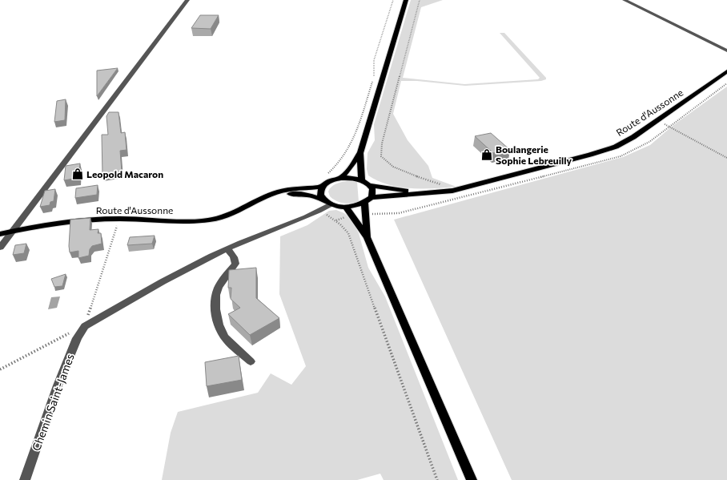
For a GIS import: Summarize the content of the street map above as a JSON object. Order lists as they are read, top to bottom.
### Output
{
  "streets": {
    "main road": ["Route d'Aussonne"],
    "street": ["Chemin Saint-James"]
  },
  "places": {
    "shop": ["Boulangerie Sophie Lebreuilly", "Leopold Macaron"]
  }
}
